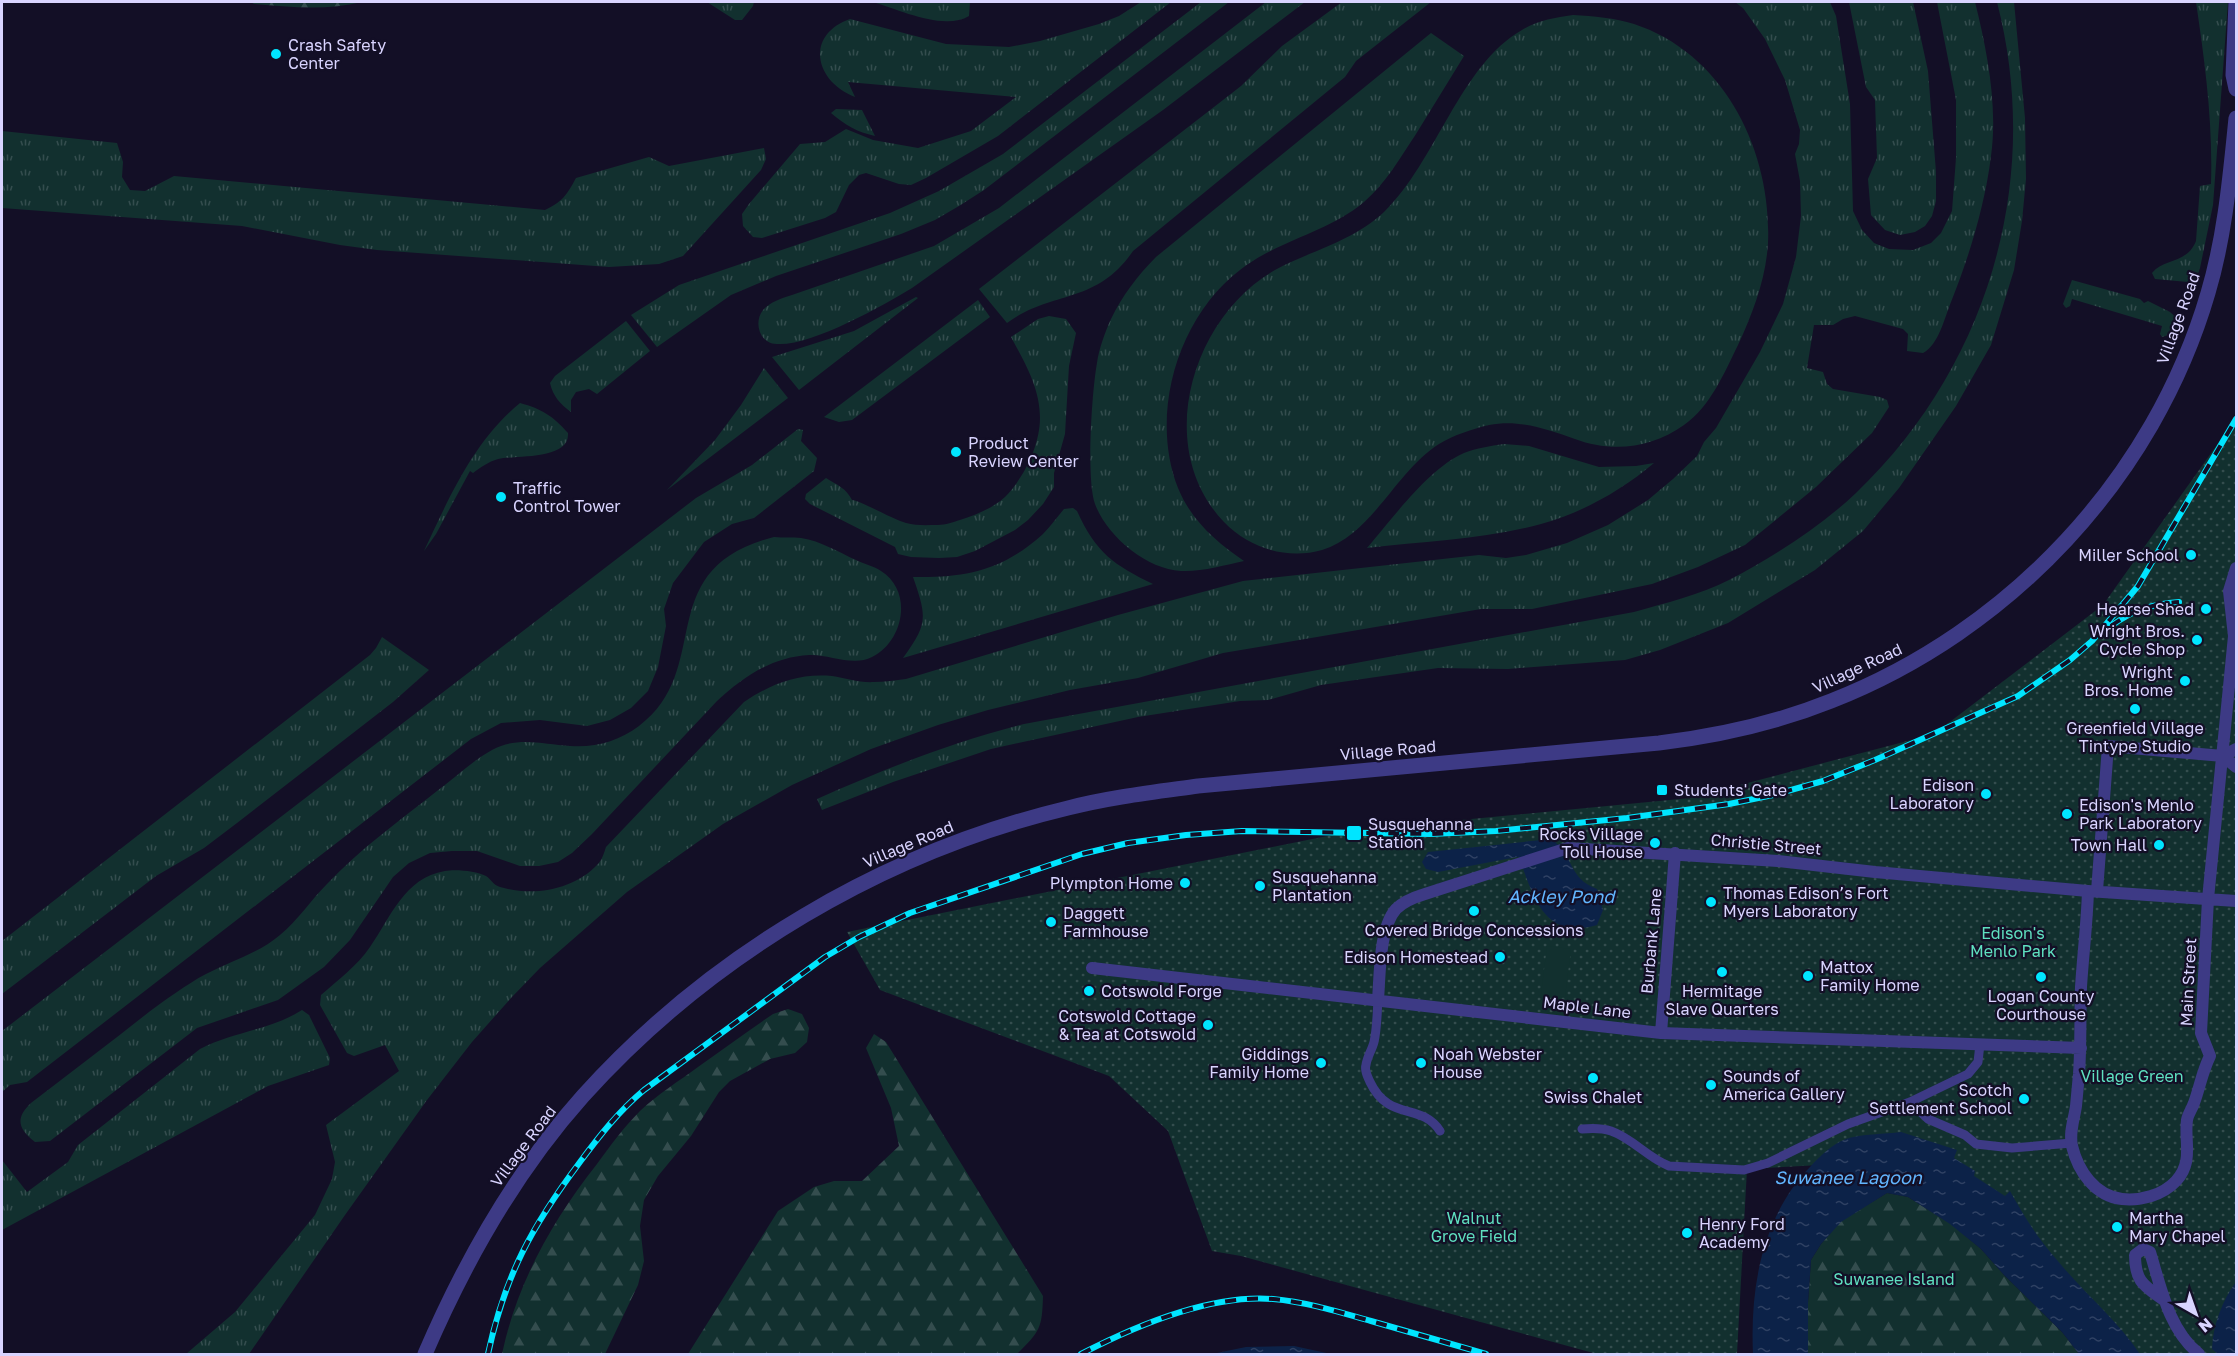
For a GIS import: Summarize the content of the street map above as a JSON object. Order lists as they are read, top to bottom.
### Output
{
  "streets": {
    "street": [
      "Village Road",
      "Christie Street",
      "Burbank Lane",
      "Main Street",
      "Maple Lane"
    ]
  },
  "crossings": [
    ["Christie Street", "Burbank Lane"],
    ["Christie Street", "Main Street"],
    ["Christie Street", "Maple Lane"],
    ["Burbank Lane", "Maple Lane"],
    ["Main Street", "Maple Lane"]
  ],
  "water": ["Ackley Pond", "Suwanee Lagoon"],
  "parks": [
    "Edison's Menlo Park",
    "Village Green",
    "Walnut Grove Field",
    "Suwanee Island"
  ],
  "places": {
    "other": [
      "Crash Safety Center",
      "Product Review Center",
      "Traffic Control Tower",
      "Miller School",
      "Hearse Shed",
      "Wright Bros. Cycle Shop",
      "Wright Bros. Home",
      "Greenfield Village Tintype Studio",
      "Edison Laboratory",
      "Edison's Menlo Park Laboratory",
      "Rocks Village Toll House",
      "Town Hall",
      "Plympton Home",
      "Susquehanna Plantation",
      "Thomas Edison’s Fort Myers Laboratory",
      "Covered Bridge Concessions",
      "Daggett Farmhouse",
      "Edison Homestead",
      "Hermitage Slave Quarters",
      "Mattox Family Home",
      "Logan County Courthouse",
      "Cotswold Forge",
      "Cotswold Cottage & Tea at Cotswold",
      "Giddings Family Home",
      "Noah Webster House",
      "Swiss Chalet",
      "Sounds of America Gallery",
      "Scotch Settlement School",
      "Martha Mary Chapel",
      "Henry Ford Academy"
    ],
    "transit": ["Students' Gate", "Susquehanna Station"]
  },
  "north": "bottom right"
}
